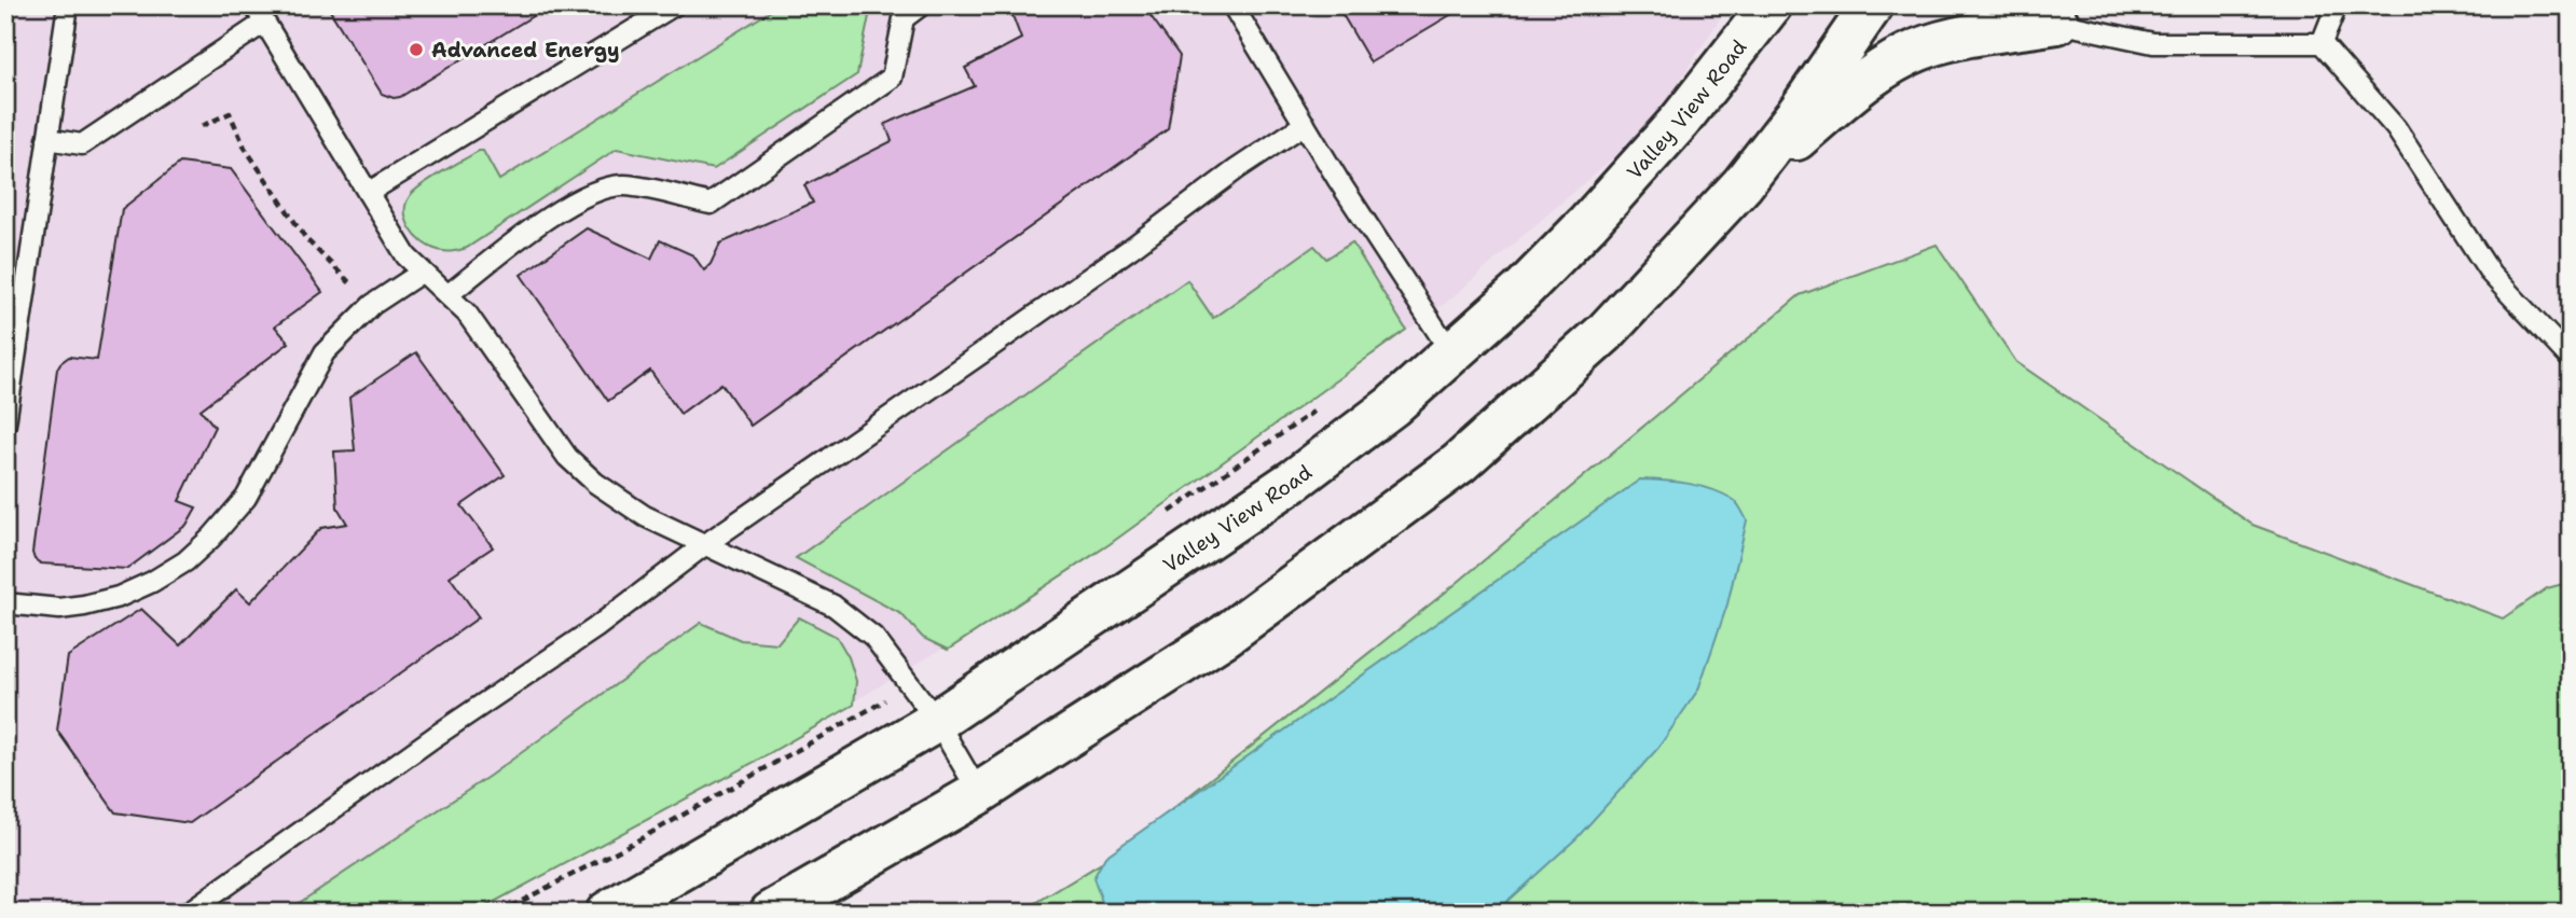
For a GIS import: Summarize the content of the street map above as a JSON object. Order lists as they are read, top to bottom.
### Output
{
  "streets": {
    "main road": ["Valley View Road"]
  },
  "places": ["Advanced Energy"]
}
